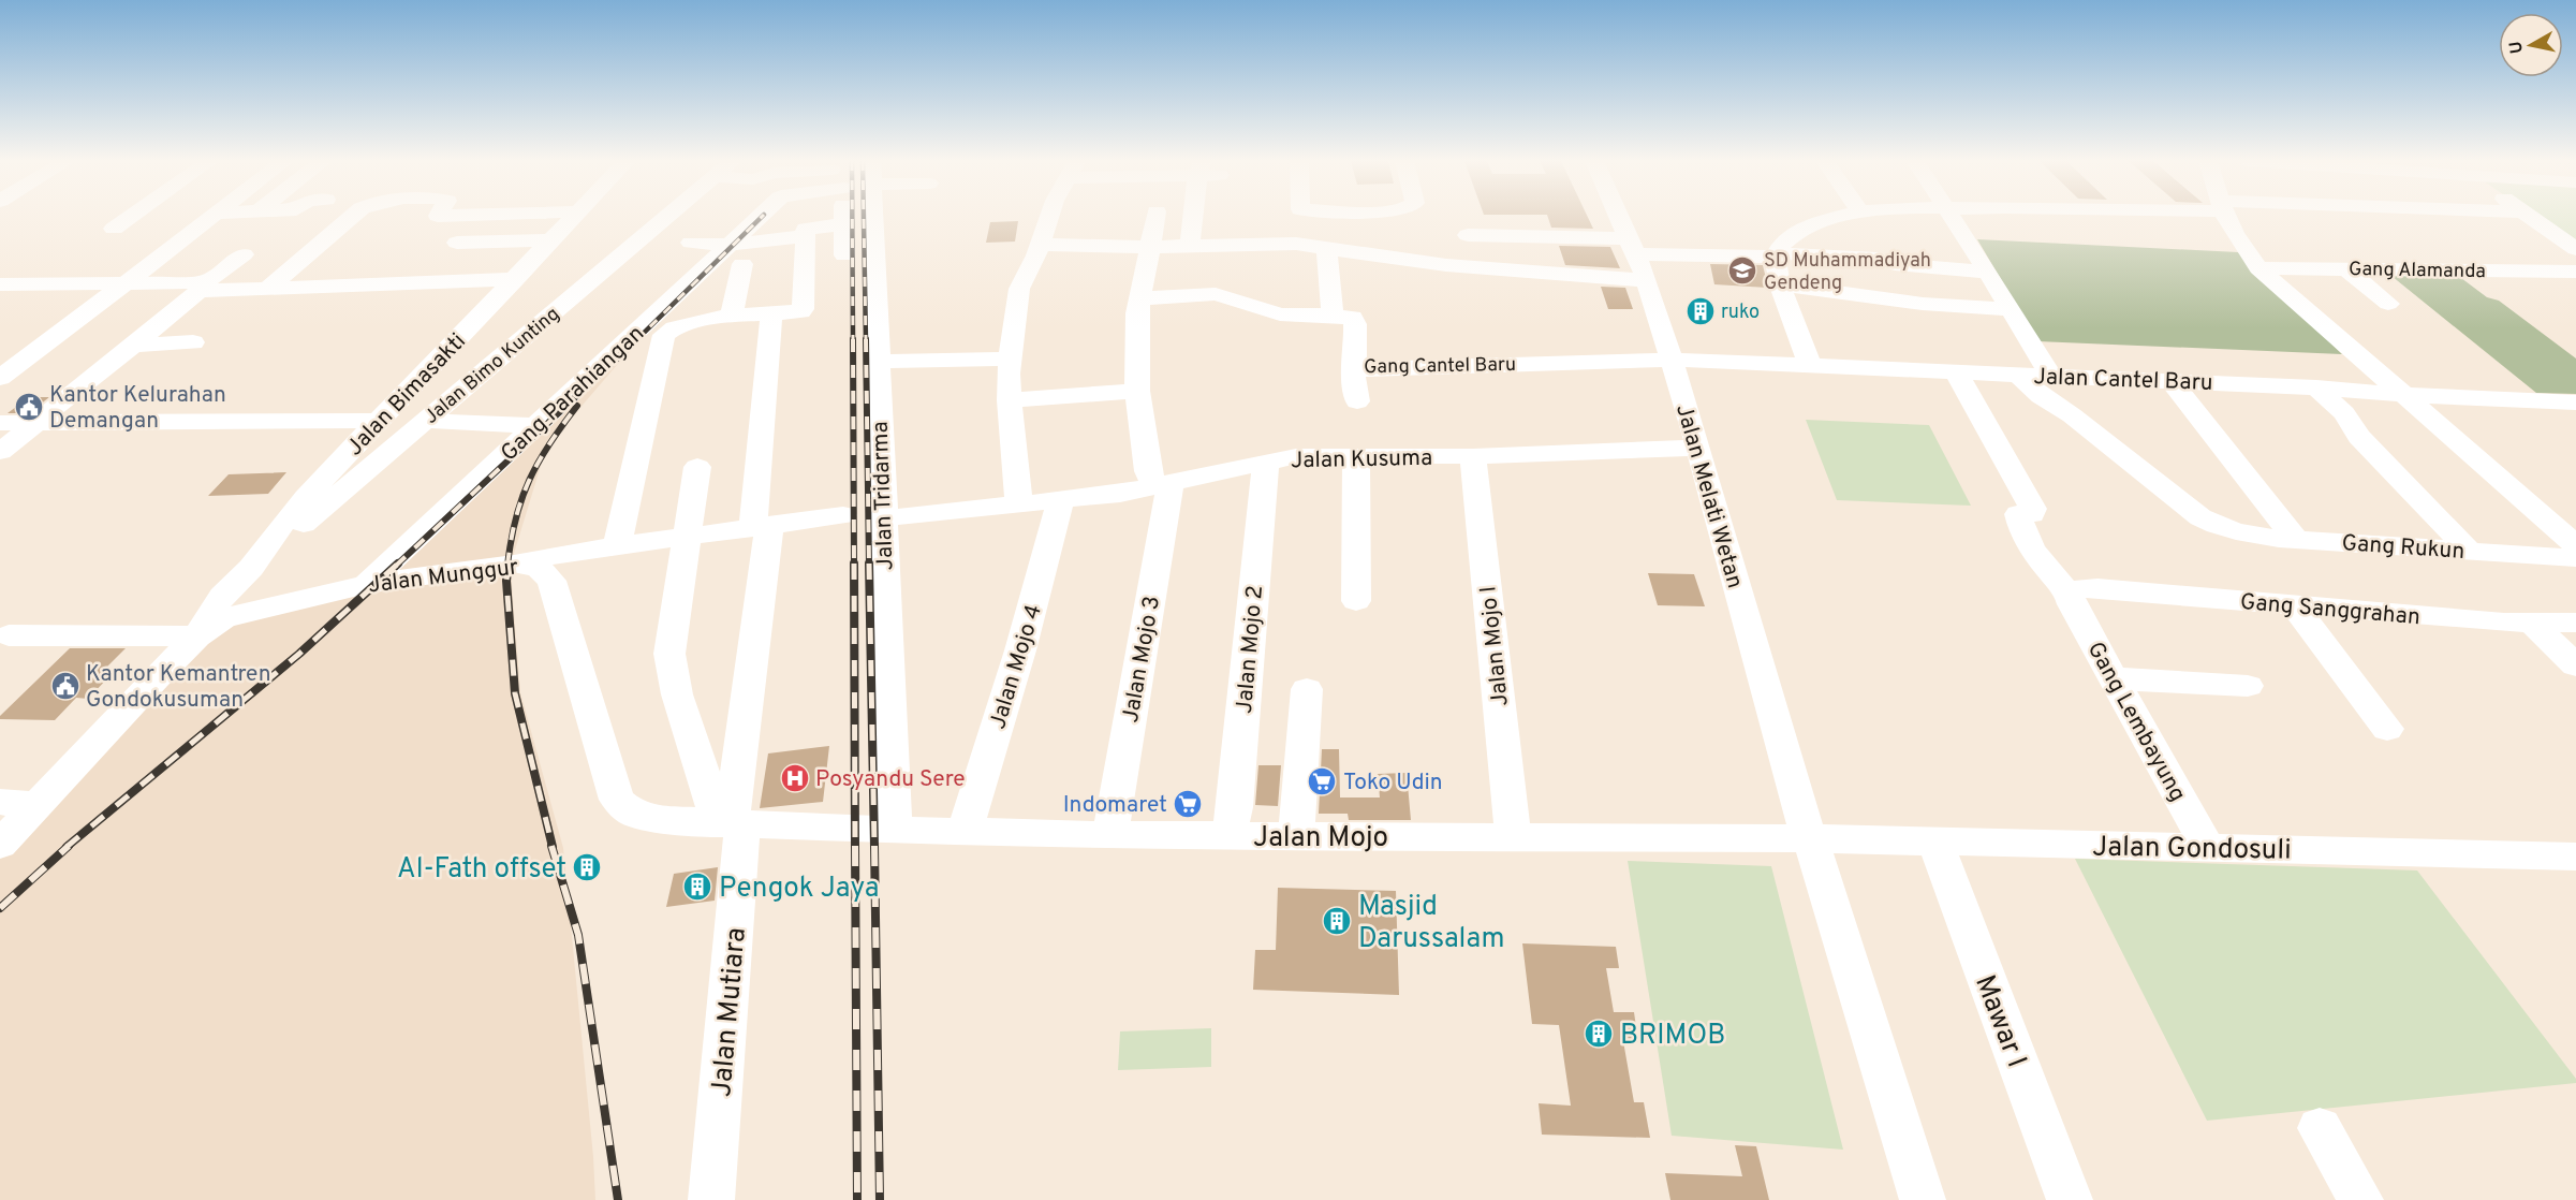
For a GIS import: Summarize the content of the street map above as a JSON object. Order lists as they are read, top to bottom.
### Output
{
  "streets": {
    "street": [
      "Gang Alamanda",
      "Jalan Bimo Kunting",
      "Gang Cantel Baru",
      "Jalan Cantel Baru",
      "Gang Parahiangan",
      "Jalan Bimasakti",
      "Jalan Kusuma",
      "Jalan Tridarma",
      "Jalan Melati Wetan",
      "Gang Rukun",
      "Jalan Munggur",
      "Gang Sanggrahan",
      "Jalan Mojo I",
      "Jalan Mojo 2",
      "Jalan Mojo 3",
      "Jalan Mojo 4",
      "Gang Lembayung",
      "Jalan Mojo",
      "Jalan Gondosuli",
      "Jalan Mutiara",
      "Mawar I"
    ]
  },
  "crossings": [
    ["Jalan Bimo Kunting", "Jalan Bimasakti"],
    ["Gang Cantel Baru", "Jalan Cantel Baru"],
    ["Gang Cantel Baru", "Jalan Melati Wetan"],
    ["Jalan Cantel Baru", "Jalan Melati Wetan"],
    ["Jalan Cantel Baru", "Gang Rukun"],
    ["Jalan Cantel Baru", "Gang Lembayung"],
    ["Gang Parahiangan", "Jalan Munggur"],
    ["Jalan Bimasakti", "Jalan Munggur"],
    ["Jalan Kusuma", "Jalan Tridarma"],
    ["Jalan Kusuma", "Jalan Melati Wetan"],
    ["Jalan Kusuma", "Jalan Mojo I"],
    ["Jalan Kusuma", "Jalan Mojo 2"],
    ["Jalan Kusuma", "Jalan Mojo 3"],
    ["Jalan Kusuma", "Jalan Mojo 4"],
    ["Jalan Tridarma", "Jalan Mojo"],
    ["Jalan Melati Wetan", "Jalan Mojo"],
    ["Jalan Melati Wetan", "Jalan Gondosuli"],
    ["Jalan Munggur", "Jalan Mojo"],
    ["Jalan Munggur", "Jalan Mutiara"],
    ["Gang Sanggrahan", "Gang Lembayung"],
    ["Jalan Mojo I", "Jalan Mojo"],
    ["Jalan Mojo 2", "Jalan Mojo"],
    ["Jalan Mojo 3", "Jalan Mojo"],
    ["Jalan Mojo 4", "Jalan Mojo"],
    ["Gang Lembayung", "Jalan Gondosuli"],
    ["Jalan Mojo", "Jalan Gondosuli"],
    ["Jalan Gondosuli", "Mawar I"]
  ],
  "places": {
    "school or university": ["SD Muhammadiyah Gendeng"],
    "building": [
      "ruko",
      "Al-Fath offset",
      "Pengok Jaya",
      "Masjid Darussalam",
      "BRIMOB"
    ],
    "public building": ["Kantor Kelurahan Demangan", "Kantor Kemantren Gondokusuman"],
    "hospital": ["Posyandu Sere"],
    "supermarket": ["Toko Udin", "Indomaret"]
  },
  "north": "left"
}
